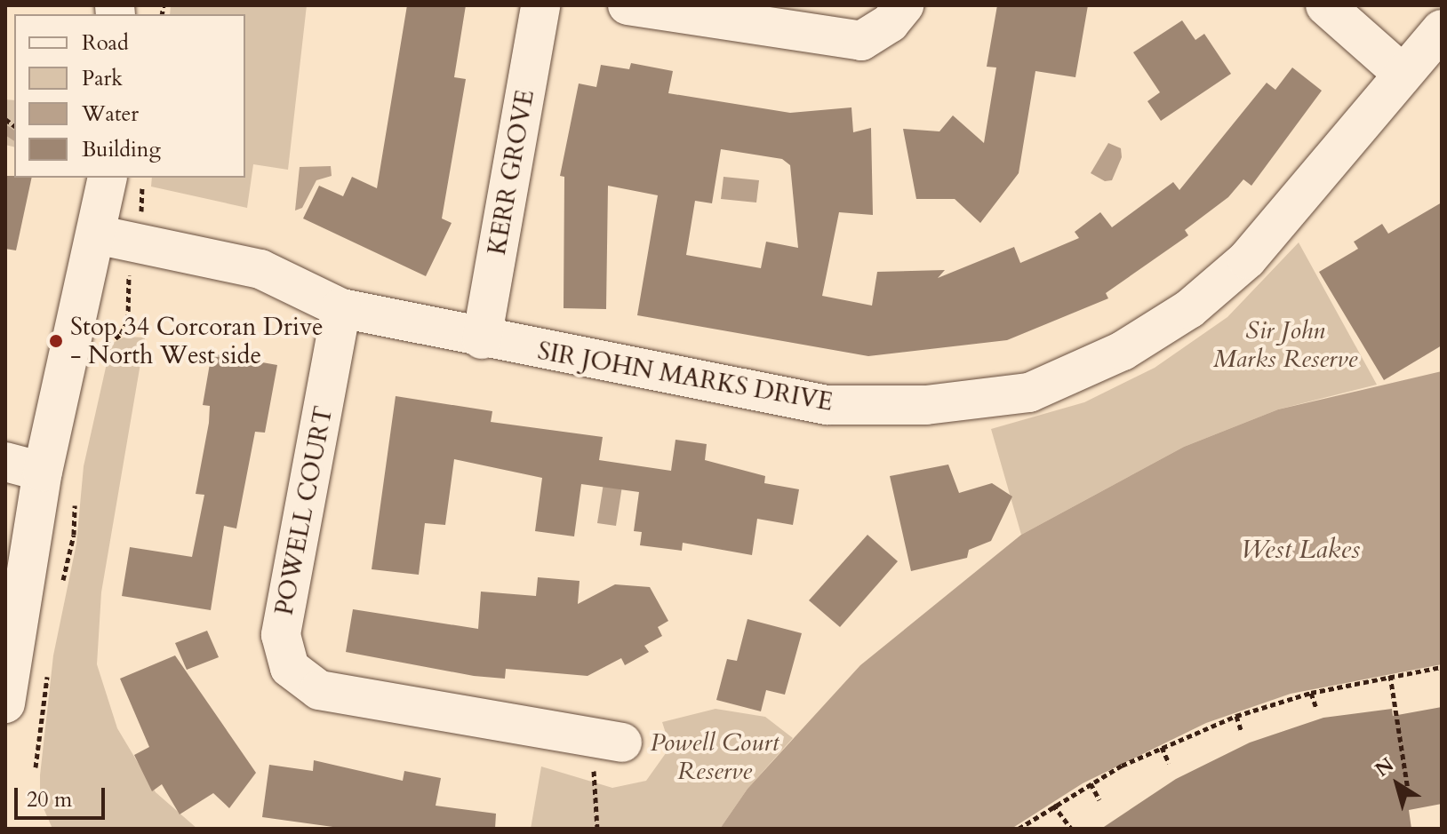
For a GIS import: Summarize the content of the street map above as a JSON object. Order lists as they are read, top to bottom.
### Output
{
  "streets": {
    "street": ["KERR GROVE", "SIR JOHN MARKS DRIVE", "POWELL COURT"]
  },
  "crossings": [
    ["KERR GROVE", "SIR JOHN MARKS DRIVE"],
    ["SIR JOHN MARKS DRIVE", "POWELL COURT"]
  ],
  "water": ["West Lakes"],
  "parks": ["Sir John Marks Reserve", "Powell Court Reserve"],
  "places": ["Stop 34 Corcoran Drive - North West side"],
  "legend": [
    "Road",
    "Park",
    "Water",
    "Building"
  ],
  "scale_bar": "20 m",
  "north": "top left"
}
